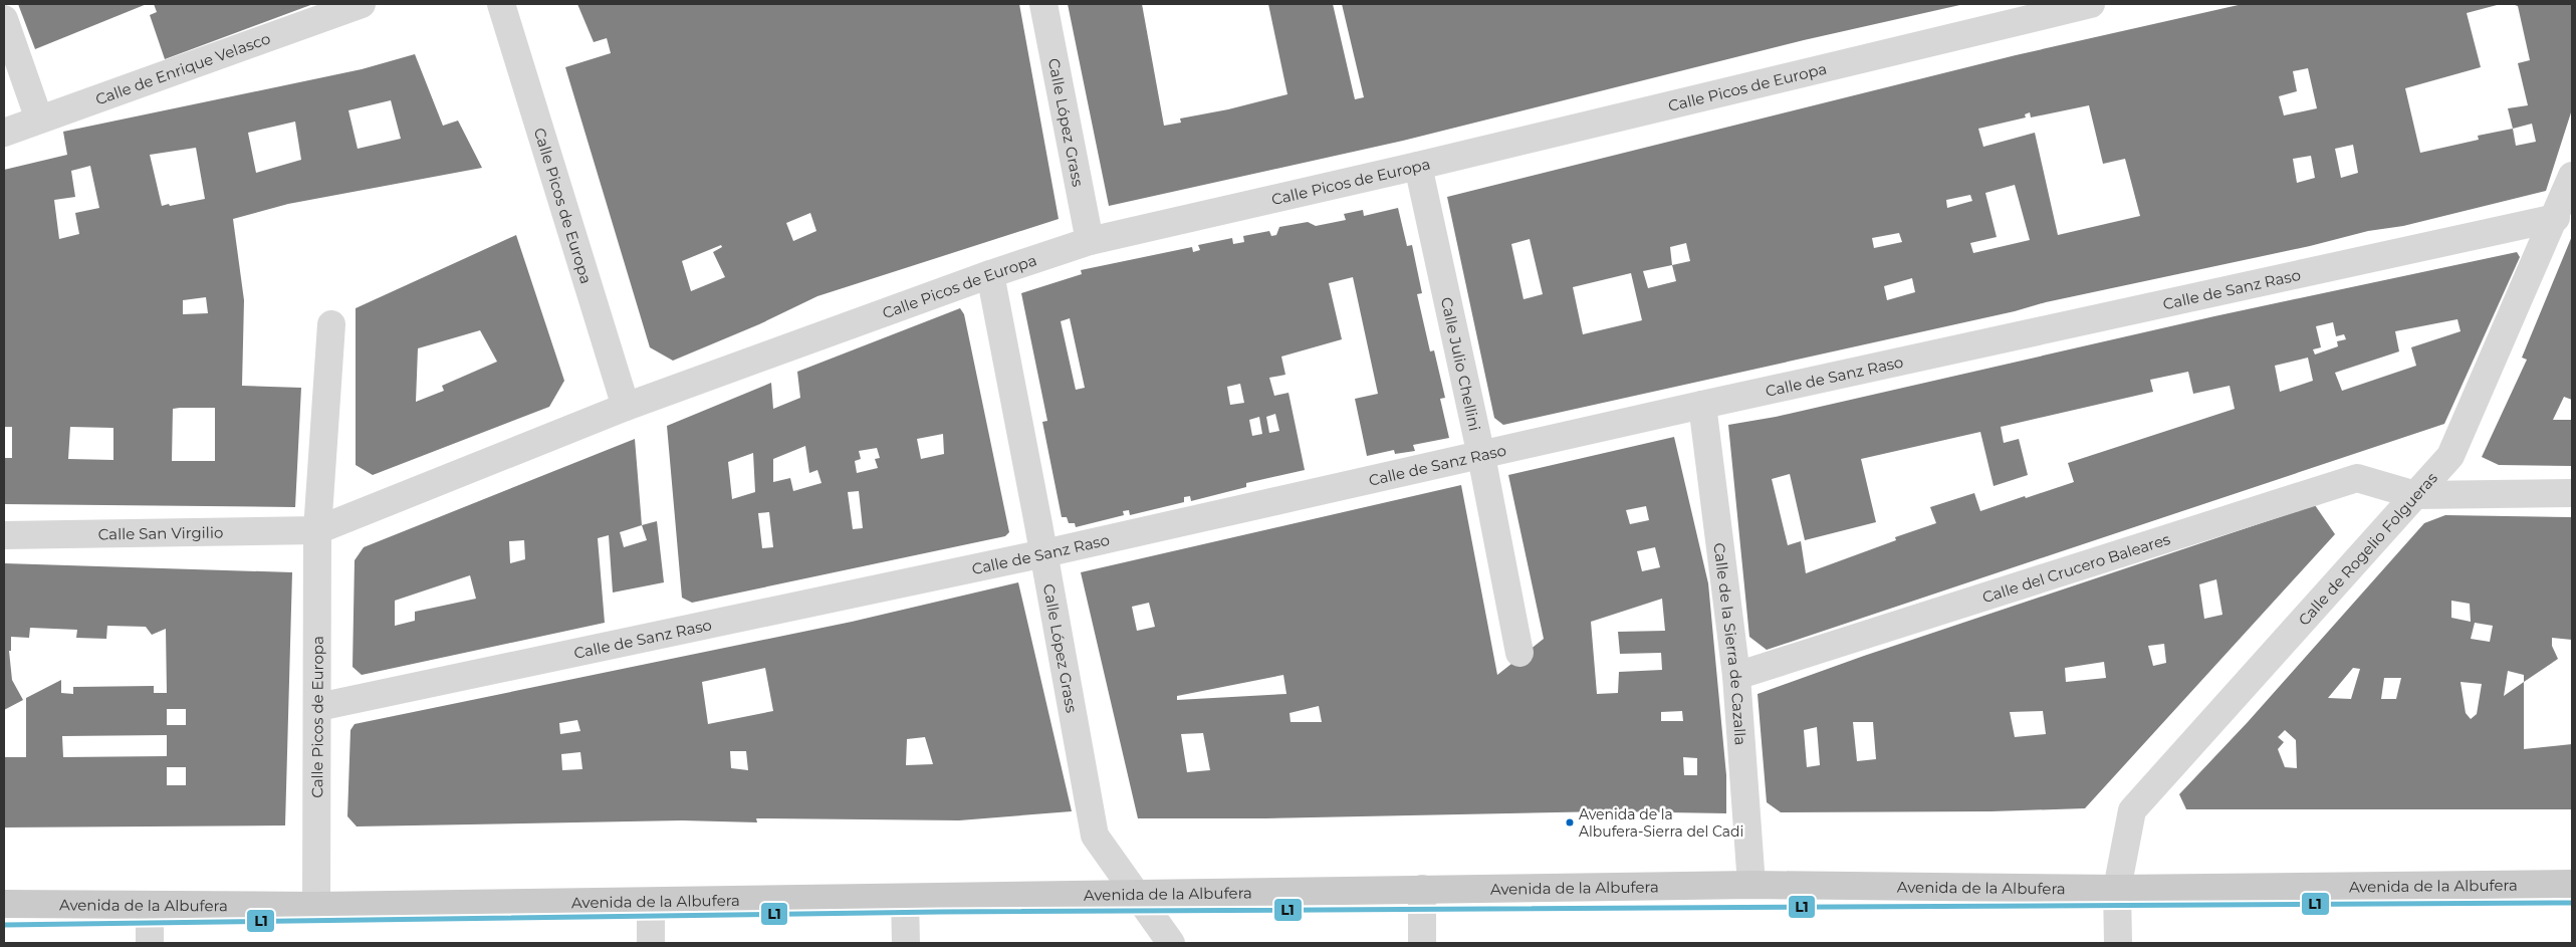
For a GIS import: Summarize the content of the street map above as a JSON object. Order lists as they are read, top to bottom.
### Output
{
  "streets": {
    "main road": ["Avenida de la Albufera"],
    "street": [
      "Calle de Enrique Velasco",
      "Calle Picos de Europa",
      "Calle López Grass",
      "Calle de Sanz Raso",
      "Calle Julio Chellini",
      "Calle San Virgilio",
      "Calle de Rogelio Folgueras",
      "Calle del Crucero Baleares",
      "Calle de la Sierra de Cazalla"
    ]
  },
  "crossings": [
    ["Calle Picos de Europa", "Calle López Grass"],
    ["Calle Picos de Europa", "Calle de Sanz Raso"],
    ["Calle Picos de Europa", "Calle Julio Chellini"],
    ["Calle Picos de Europa", "Calle San Virgilio"],
    ["Calle Picos de Europa", "Avenida de la Albufera"],
    ["Calle López Grass", "Calle de Sanz Raso"],
    ["Calle López Grass", "Avenida de la Albufera"],
    ["Calle de Sanz Raso", "Calle Julio Chellini"],
    ["Calle de Sanz Raso", "Calle de Rogelio Folgueras"],
    ["Calle de Sanz Raso", "Calle de la Sierra de Cazalla"],
    ["Calle de Rogelio Folgueras", "Calle del Crucero Baleares"],
    ["Calle de Rogelio Folgueras", "Avenida de la Albufera"],
    ["Calle del Crucero Baleares", "Calle de la Sierra de Cazalla"],
    ["Calle de la Sierra de Cazalla", "Avenida de la Albufera"]
  ],
  "places": ["Avenida de la Albufera-Sierra del Cadi"],
  "lines": ["transit line L1"]
}
